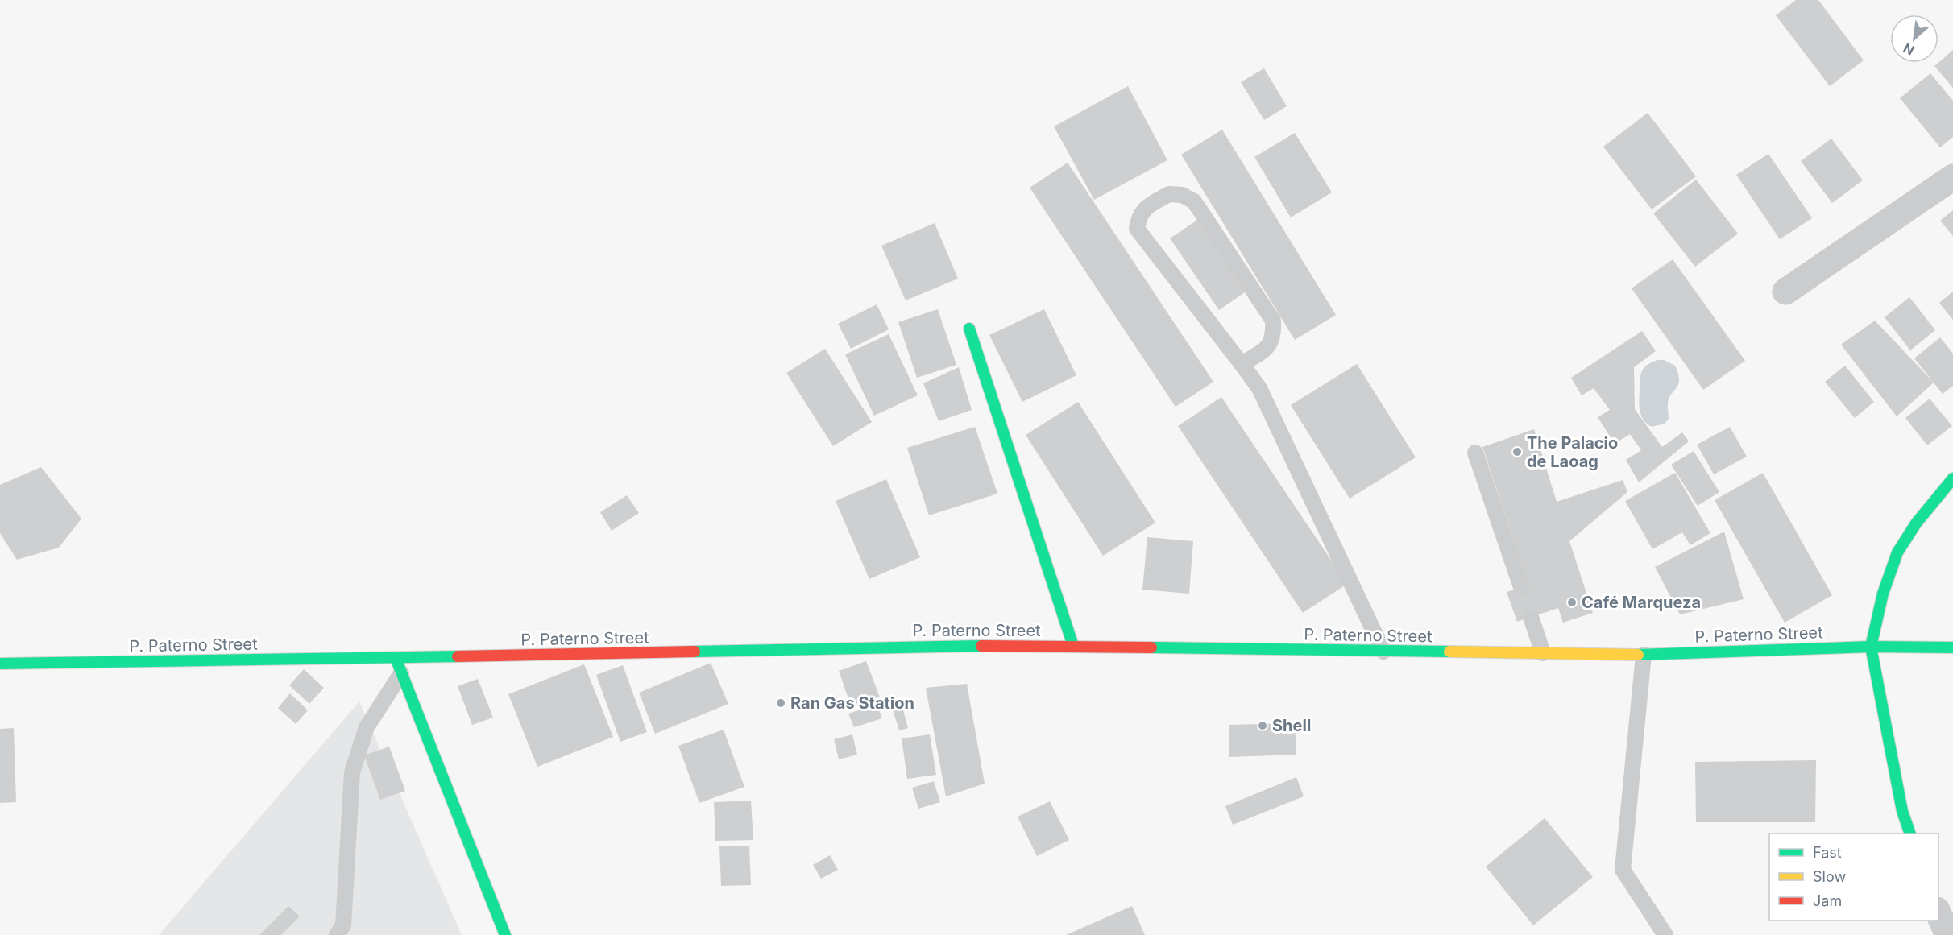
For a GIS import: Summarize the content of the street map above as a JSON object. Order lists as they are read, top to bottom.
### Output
{
  "streets": {
    "main road": ["P. Paterno Street"]
  },
  "places": [
    "The Palacio de Laoag",
    "Café Marqueza",
    "Ran Gas Station",
    "Shell"
  ],
  "legend": ["Fast", "Slow", "Jam"],
  "north": "bottom left"
}
